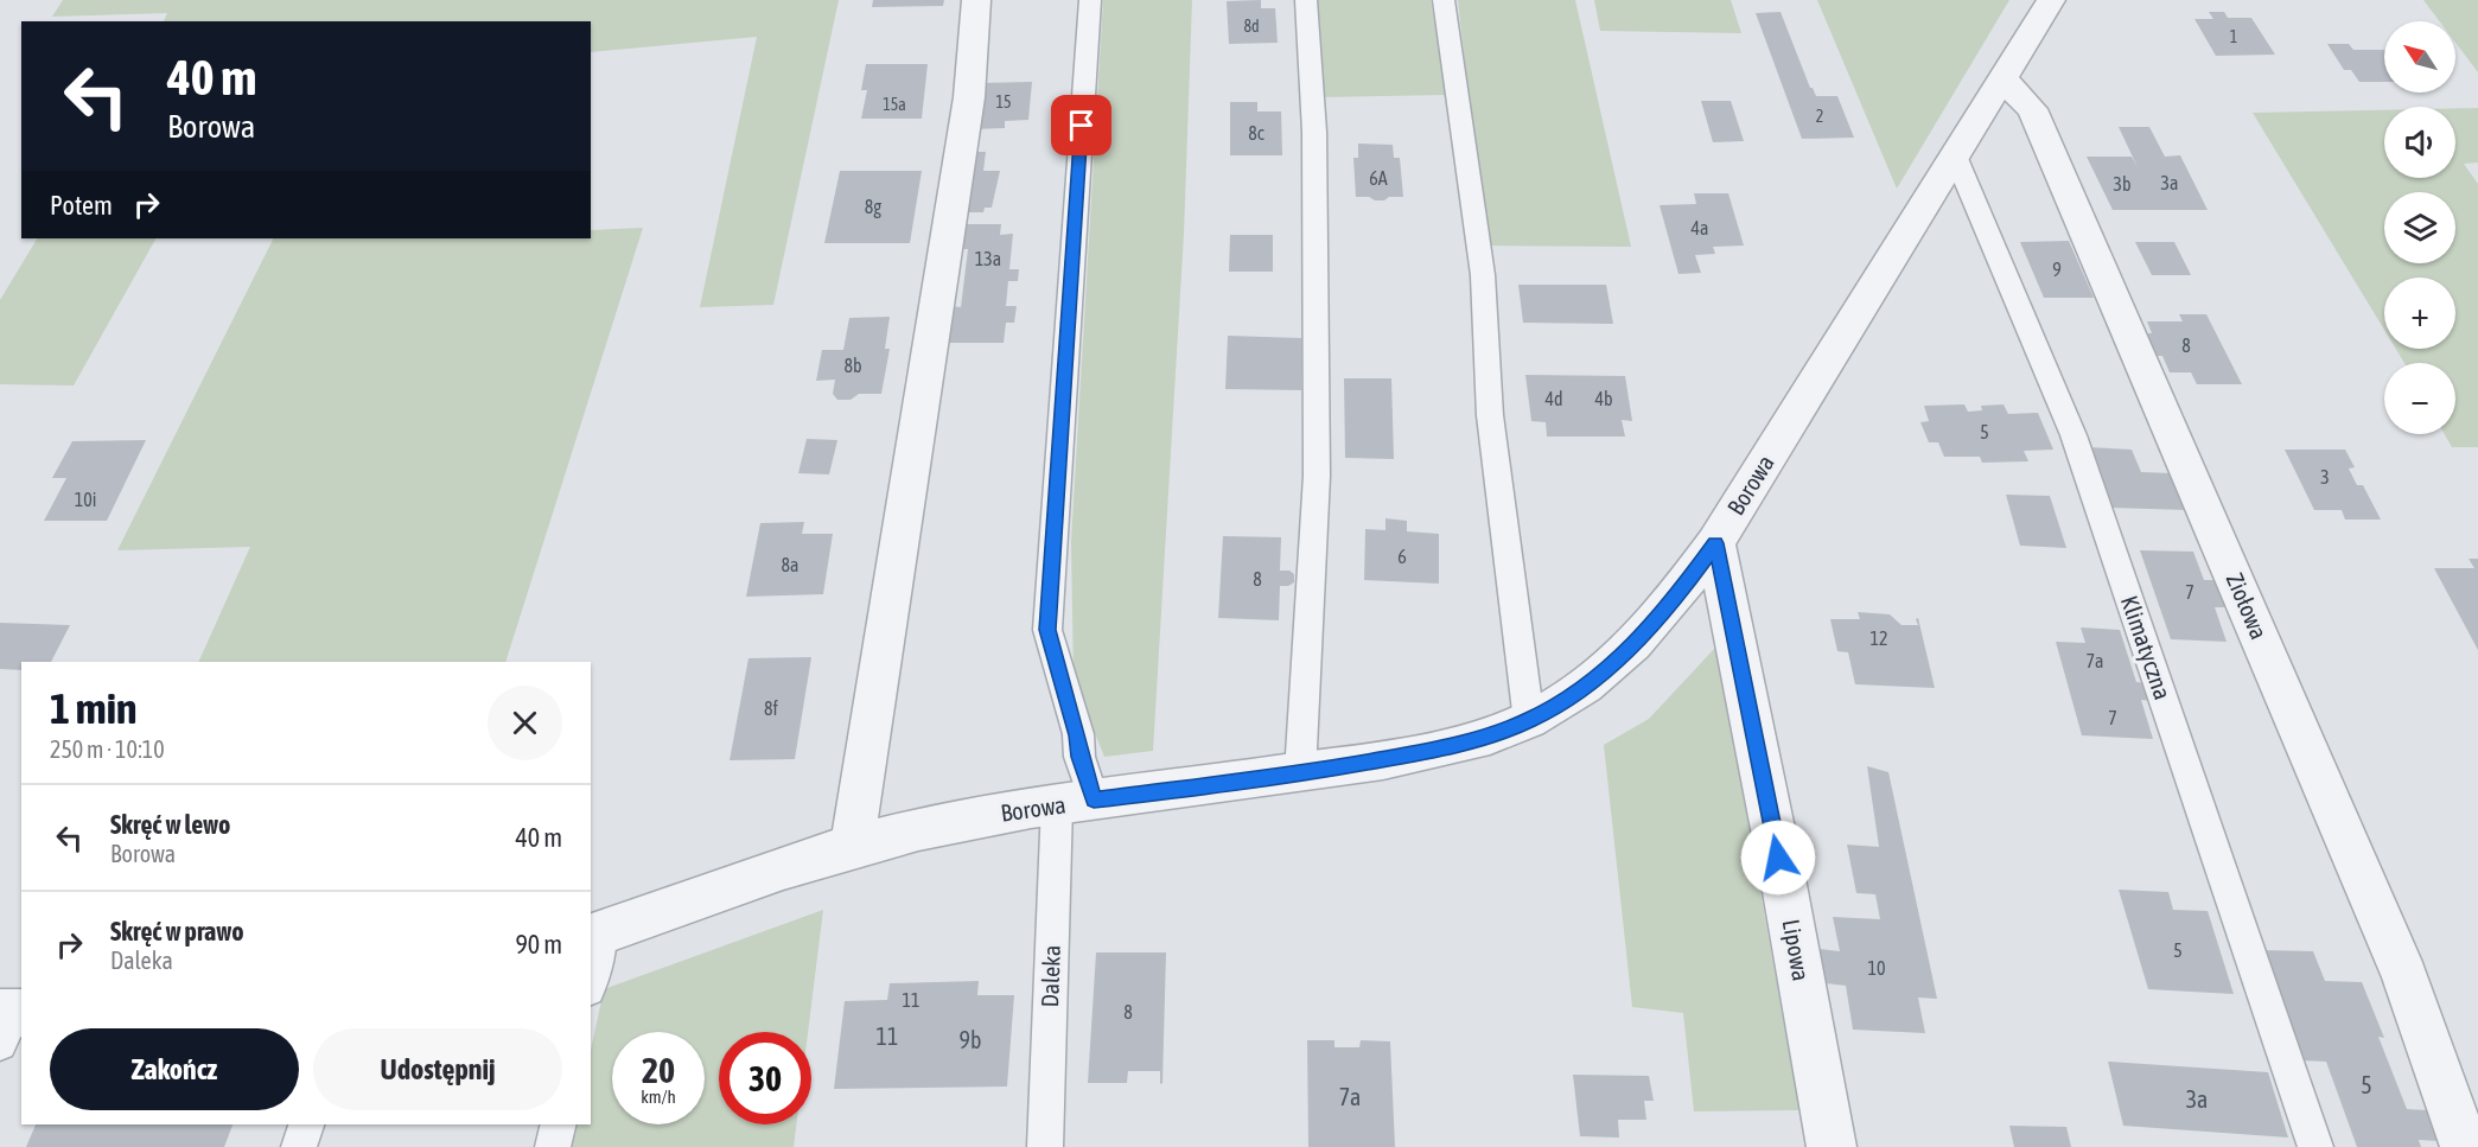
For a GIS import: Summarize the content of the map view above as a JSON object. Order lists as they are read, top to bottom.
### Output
{
  "streets": {
    "street": ["Borowa", "Ziołowa", "Lipowa"],
    "lane": ["Klimatyczna", "Daleka"]
  },
  "crossings": [
    ["Borowa", "Ziołowa"],
    ["Borowa", "Klimatyczna"],
    ["Borowa", "Lipowa"],
    ["Borowa", "Daleka"]
  ],
  "house_numbers": [
    "8d",
    "1",
    "15",
    "15a",
    "2",
    "8c",
    "6A",
    "3a",
    "3b",
    "8g",
    "4a",
    "13a",
    "9",
    "8",
    "8b",
    "4d",
    "4b",
    "5",
    "3",
    "10i",
    "6",
    "8a",
    "8",
    "7",
    "12",
    "7a",
    "8f",
    "7",
    "5",
    "10",
    "11",
    "8",
    "11",
    "9b",
    "5",
    "7a",
    "3a"
  ],
  "north": "top left",
  "page": {
    "map_buttons": ["+", "−"],
    "turn": ["40 m", "Borowa"],
    "then": "Potem",
    "heading": ["1 min", "250 m · 10:10"],
    "list": [
      {
        "name": "Skręć w lewo",
        "note": "Borowa",
        "value": "40 m"
      },
      {
        "name": "Skręć w prawo",
        "note": "Daleka",
        "value": "90 m"
      }
    ],
    "buttons": ["Zakończ", "Udostępnij"],
    "speed": "20 km/h",
    "limit": "30"
  }
}
